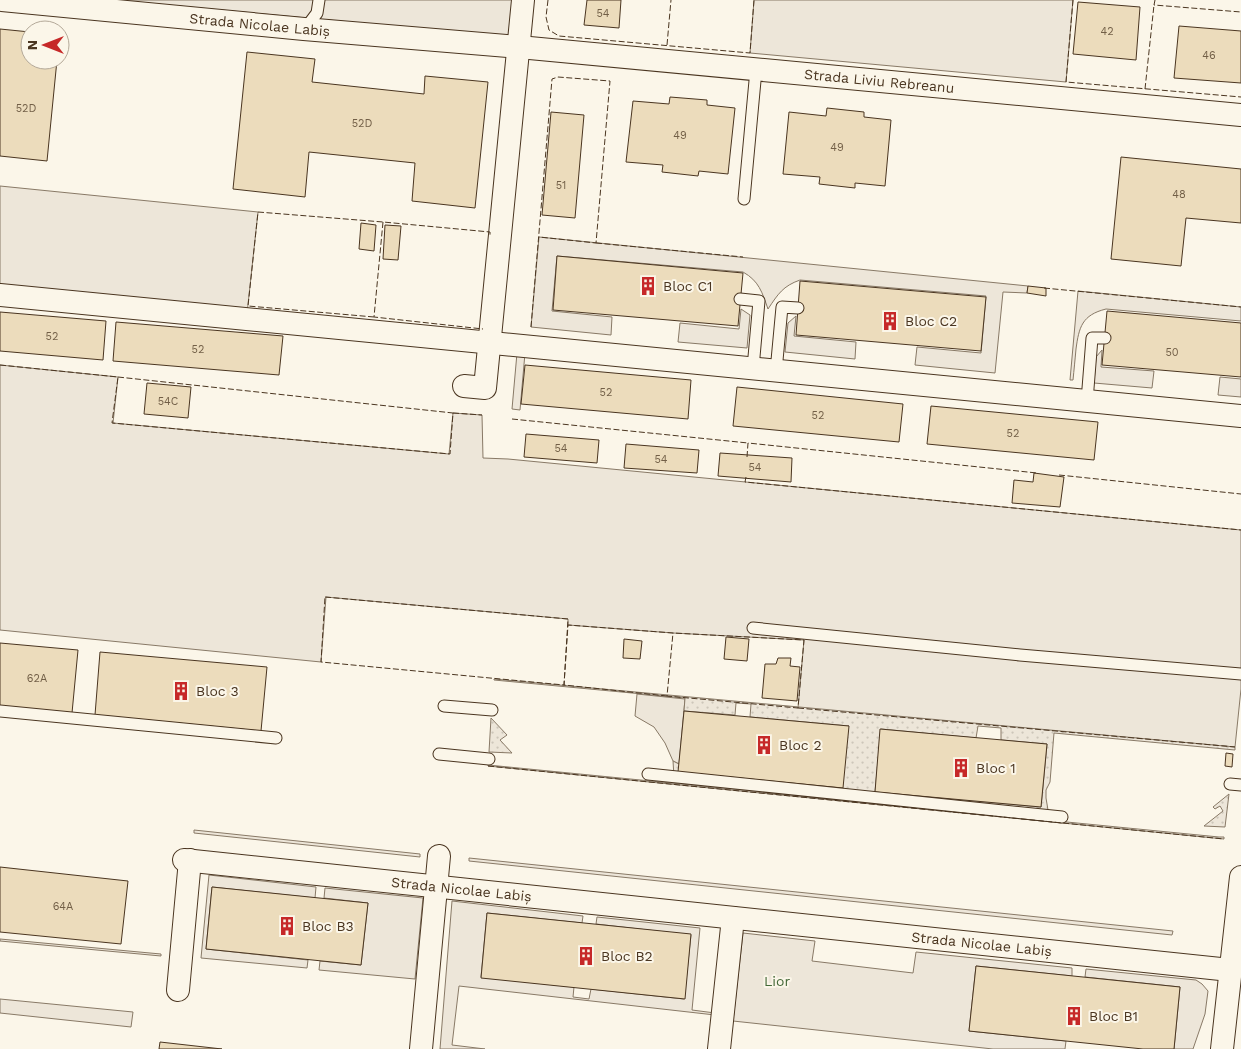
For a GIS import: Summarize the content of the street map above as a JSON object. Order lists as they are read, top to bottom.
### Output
{
  "streets": {
    "street": ["Strada Nicolae Labiș", "Strada Liviu Rebreanu"]
  },
  "crossings": [
    ["Strada Nicolae Labiș", "Strada Liviu Rebreanu"]
  ],
  "parks": ["Lior"],
  "places": {
    "building": [
      "Bloc C1",
      "Bloc C2",
      "Bloc 3",
      "Bloc 2",
      "Bloc 1",
      "Bloc B3",
      "Bloc B2",
      "Bloc B1"
    ]
  },
  "house_numbers": [
    "54",
    "42",
    "46",
    "52D",
    "52D",
    "49",
    "49",
    "51",
    "48",
    "52",
    "52",
    "50",
    "52",
    "54C",
    "52",
    "52",
    "54",
    "54",
    "54",
    "62A",
    "64A"
  ],
  "north": "left"
}
